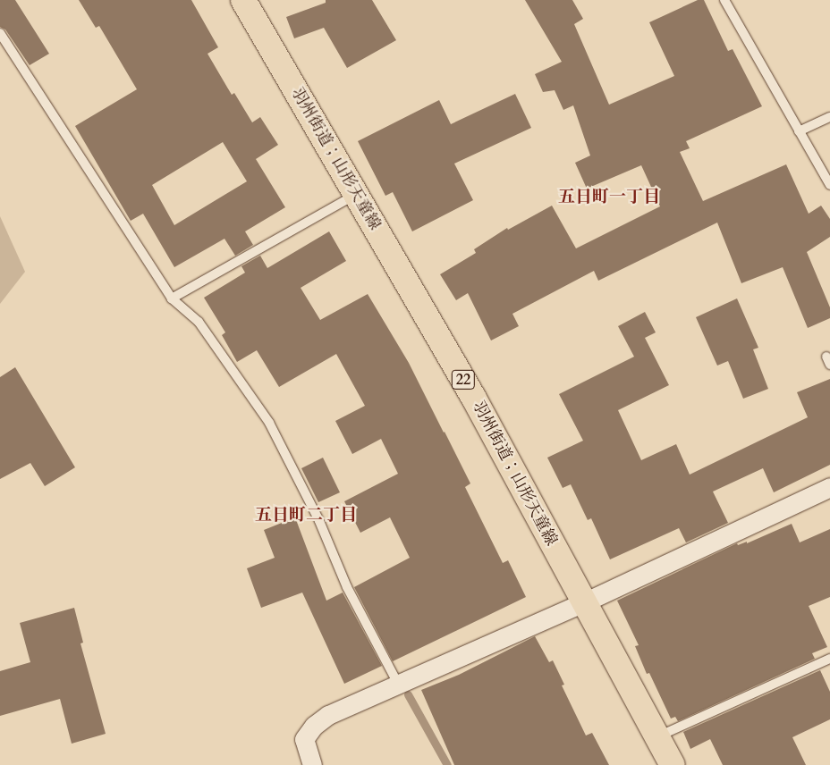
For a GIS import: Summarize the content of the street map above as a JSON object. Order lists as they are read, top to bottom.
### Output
{
  "streets": {
    "main road": ["羽州街道；山形天童線", "22"]
  },
  "districts": ["五日町一丁目", "五日町二丁目"]
}
